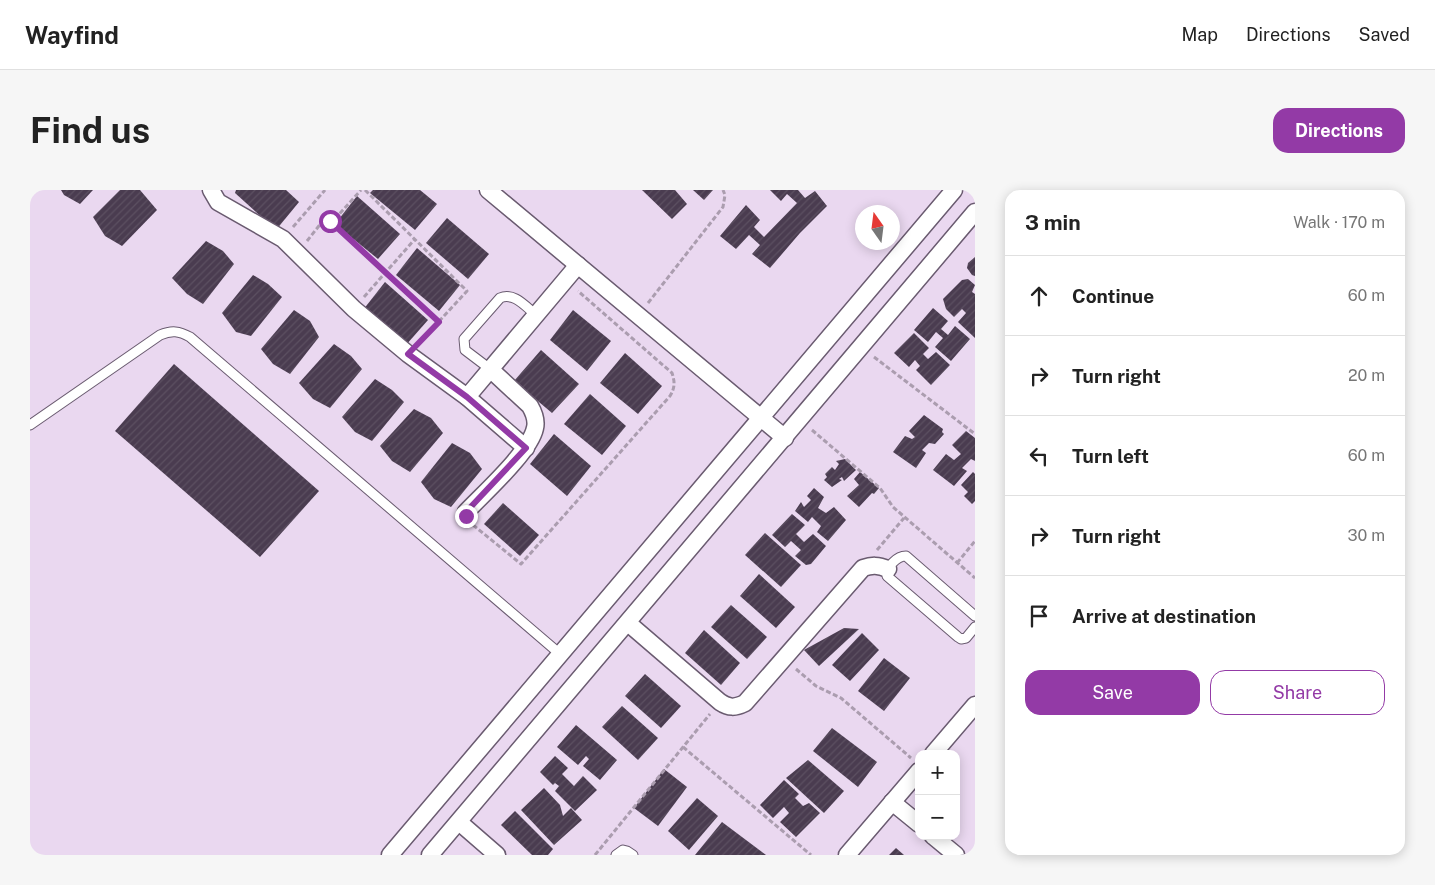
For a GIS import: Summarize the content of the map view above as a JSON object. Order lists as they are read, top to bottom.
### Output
{
  "north": "top",
  "page": {
    "header": "Wayfind",
    "nav": ["Map", "Directions", "Saved"],
    "buttons": [
      "Directions",
      ["Save", "Share"]
    ],
    "title": "Find us",
    "heading": ["3 min", "Walk · 170 m"],
    "list": [
      ["Continue", "60 m"],
      ["Turn right", "20 m"],
      ["Turn left", "60 m"],
      ["Turn right", "30 m"],
      "Arrive at destination"
    ],
    "map_buttons": ["+", "−"]
  }
}
